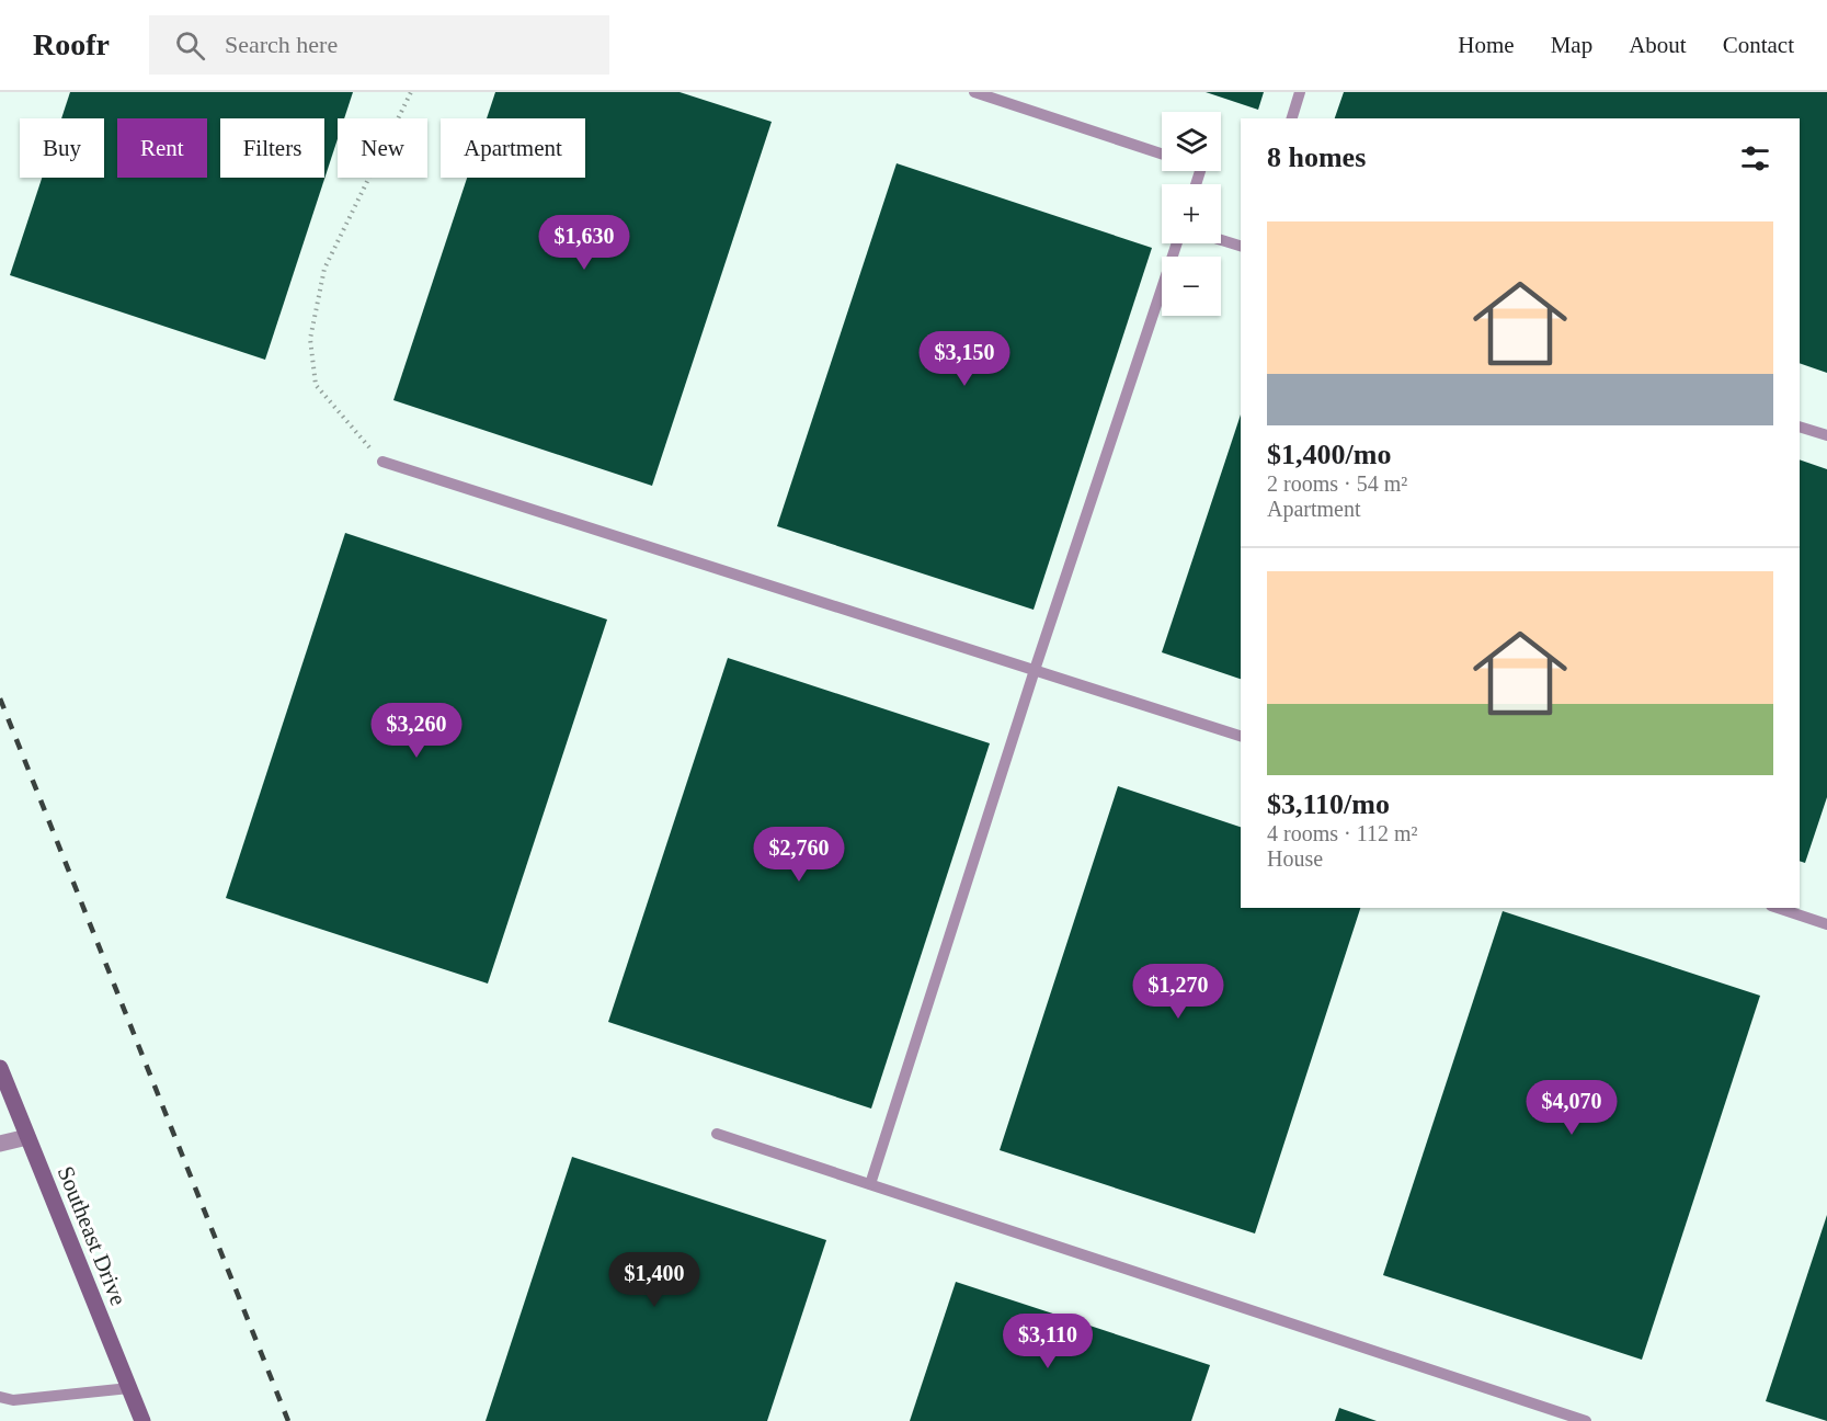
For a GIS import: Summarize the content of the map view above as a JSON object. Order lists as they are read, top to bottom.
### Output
{
  "streets": {
    "main road": ["Southeast Drive"]
  },
  "page": {
    "header": "Roofr",
    "search": "Search here",
    "nav": [
      "Home",
      "Map",
      "About",
      "Contact"
    ],
    "map_buttons": ["+", "−"],
    "chip": [
      "Buy",
      "Rent",
      "Filters",
      "New",
      "Apartment"
    ],
    "heading": "8 homes",
    "list": [
      {
        "name": "$1,400/mo",
        "note": "2 rooms · 54 m² · Apartment"
      },
      {
        "name": "$3,110/mo",
        "note": "4 rooms · 112 m² · House"
      }
    ],
    "price": [
      "$1,630",
      "$3,150",
      "$3,260",
      "$2,760",
      "$1,270",
      "$4,070",
      "$1,400",
      "$3,110"
    ]
  }
}
